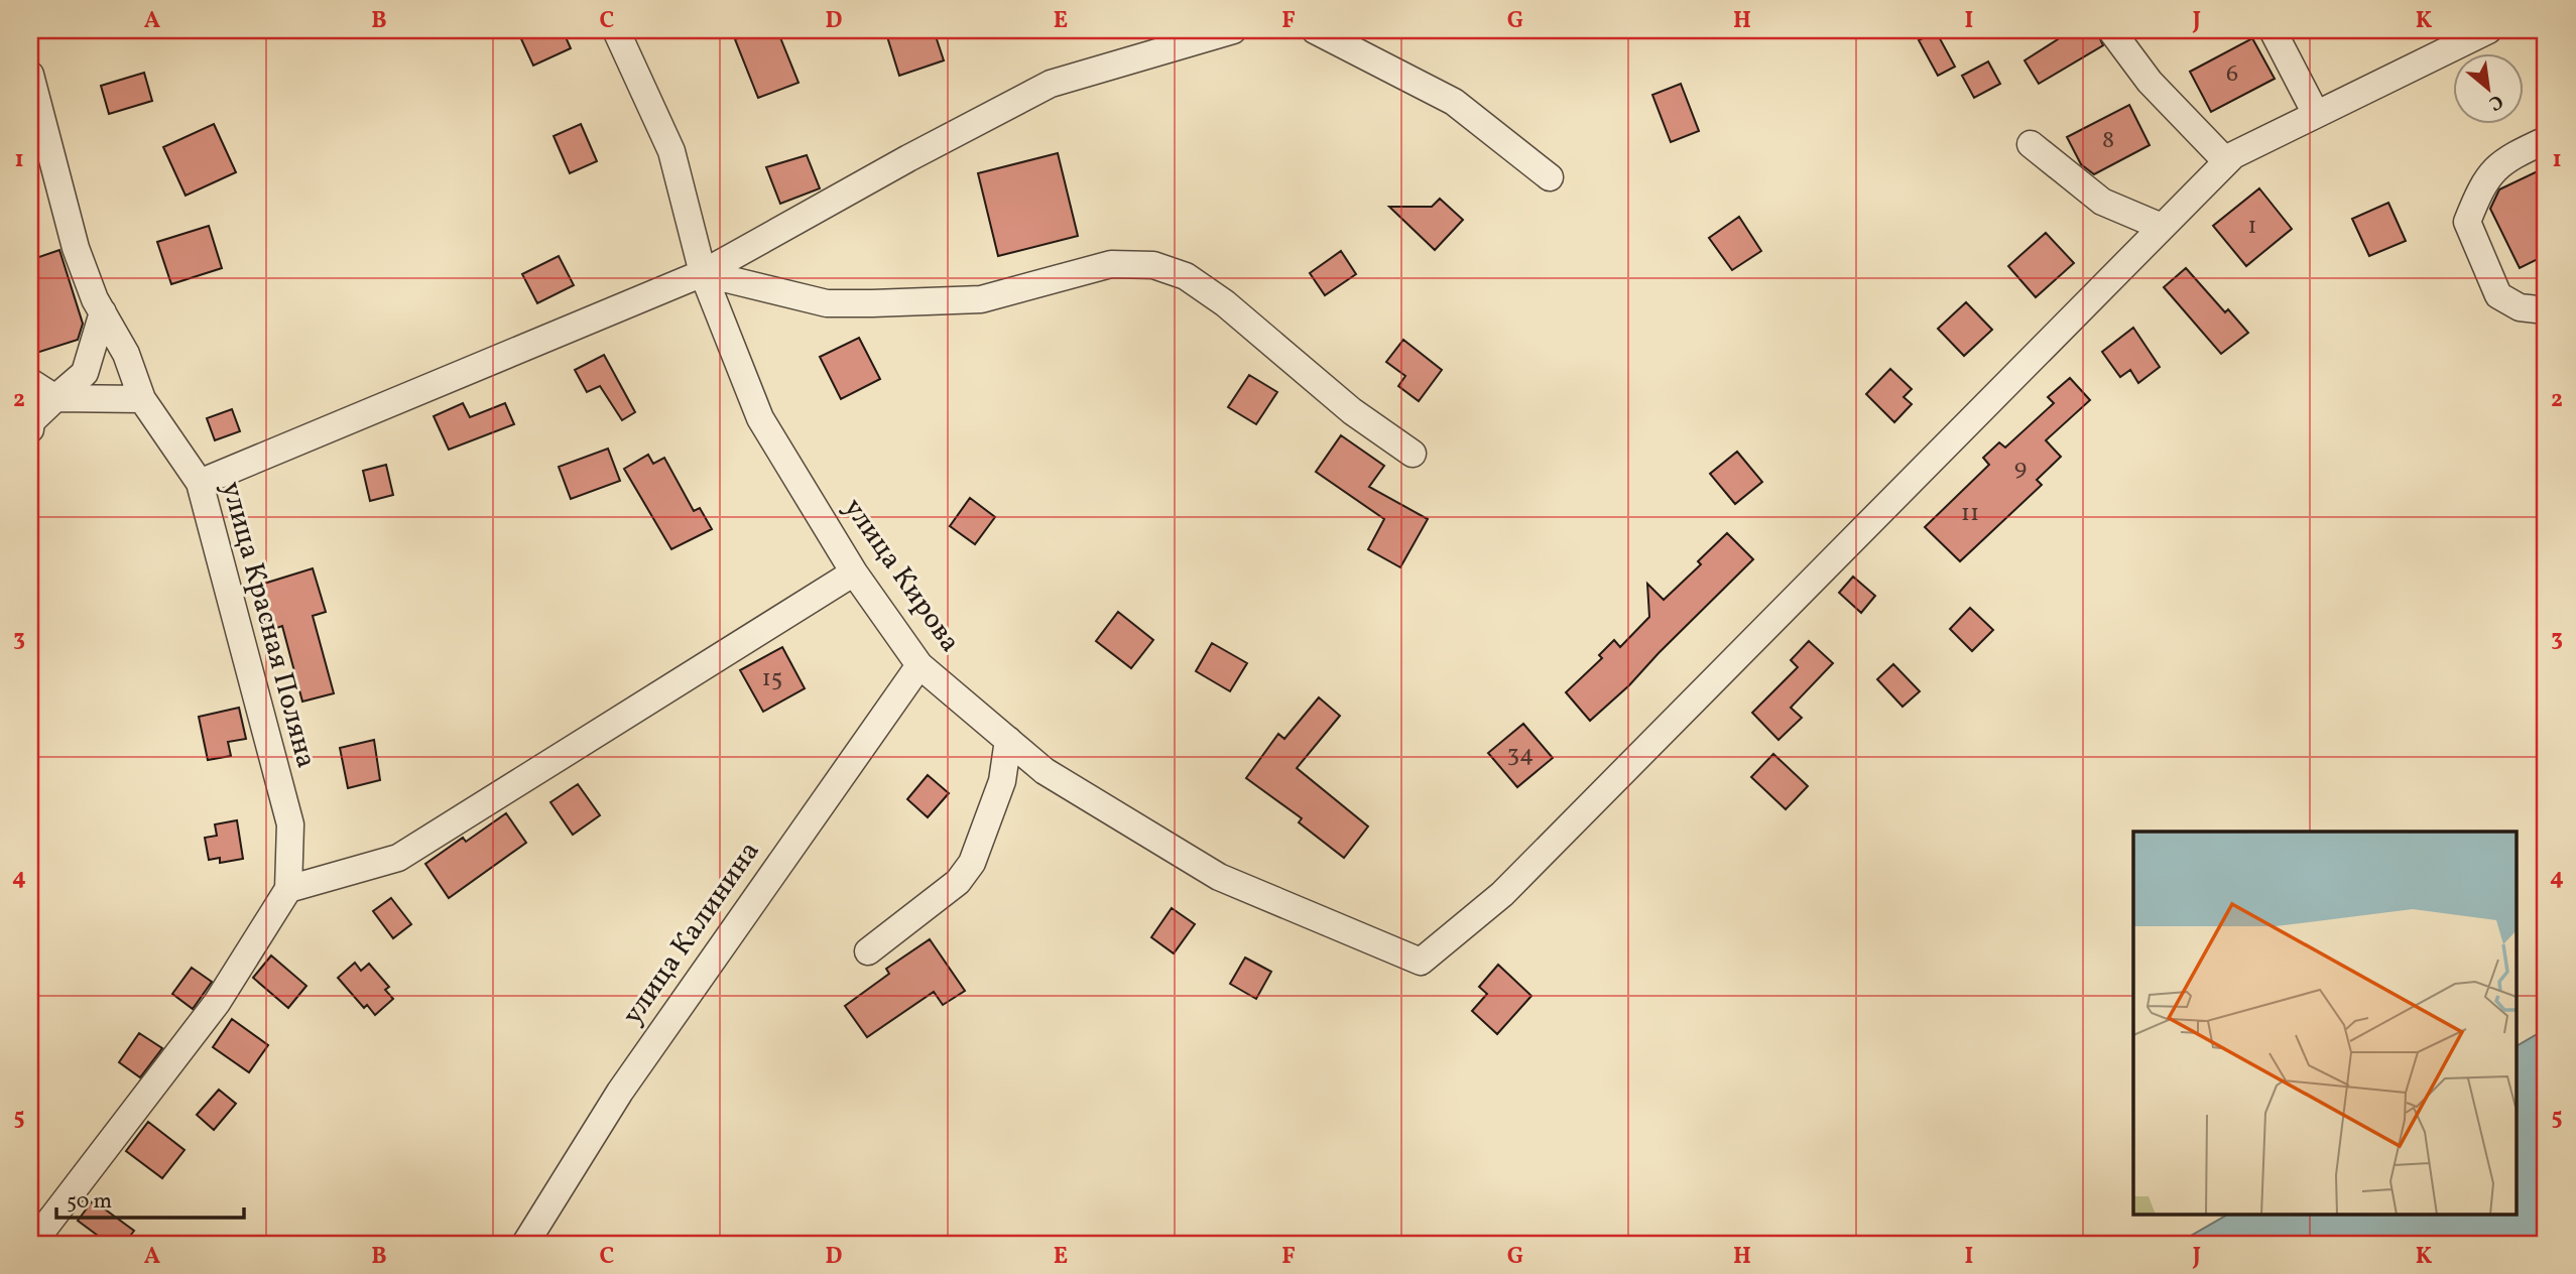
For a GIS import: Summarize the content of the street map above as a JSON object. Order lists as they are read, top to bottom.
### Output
{
  "streets": {
    "street": ["улица Кирова", "улица Красная Поляна", "улица Калинина"]
  },
  "crossings": [
    ["улица Кирова", "улица Калинина"]
  ],
  "house_numbers": [
    "6",
    "8",
    "1",
    "9",
    "11",
    "15",
    "34"
  ],
  "scale_bar": "50 m",
  "north": "bottom right",
  "grid": {
    "columns": [
      "A",
      "B",
      "C",
      "D",
      "E",
      "F",
      "G",
      "H",
      "I",
      "J",
      "K"
    ],
    "rows": [
      "1",
      "2",
      "3",
      "4",
      "5"
    ]
  }
}
